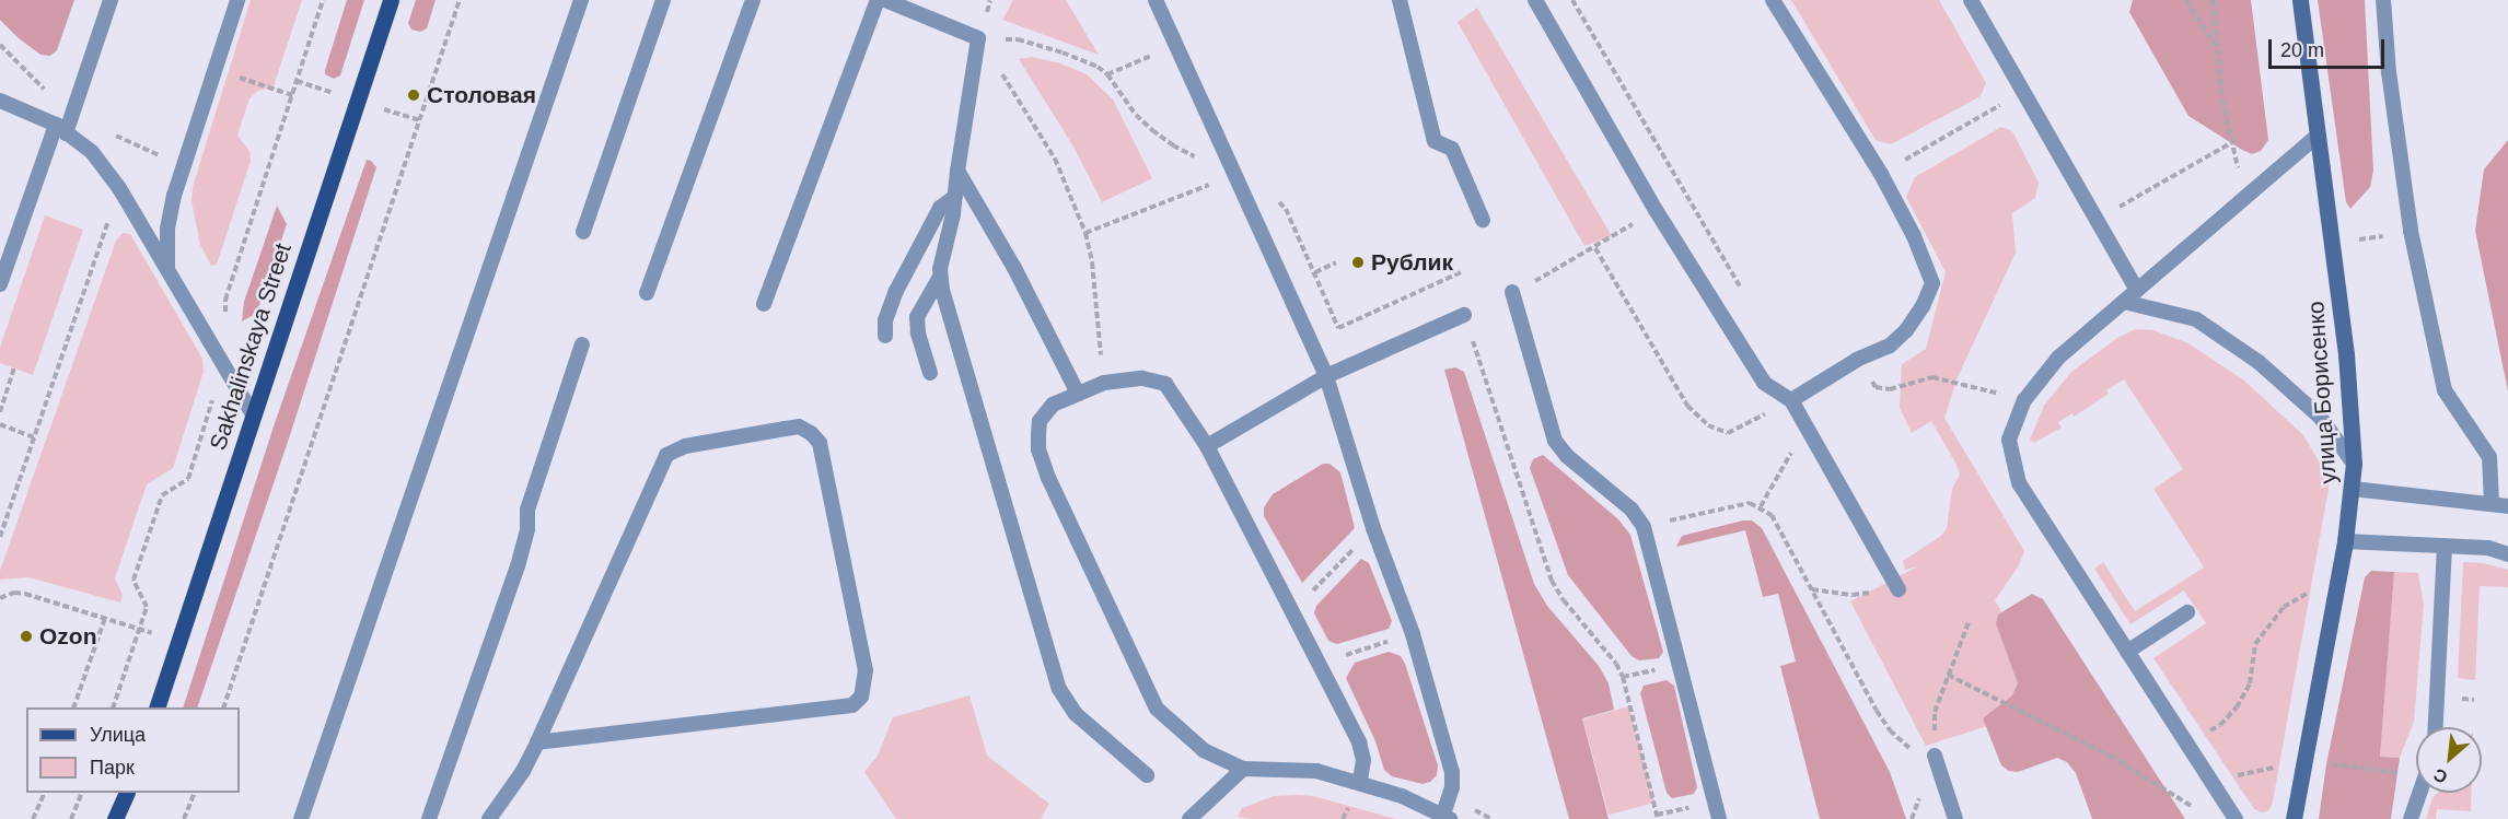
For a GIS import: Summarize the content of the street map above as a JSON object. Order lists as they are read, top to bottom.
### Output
{
  "streets": {
    "main road": ["Sakhalinskaya Street", "улица Борисенко"]
  },
  "places": ["Столовая", "Рублик", "Ozon"],
  "legend": ["Улица", "Парк"],
  "scale_bar": "20 m",
  "north": "bottom left"
}
